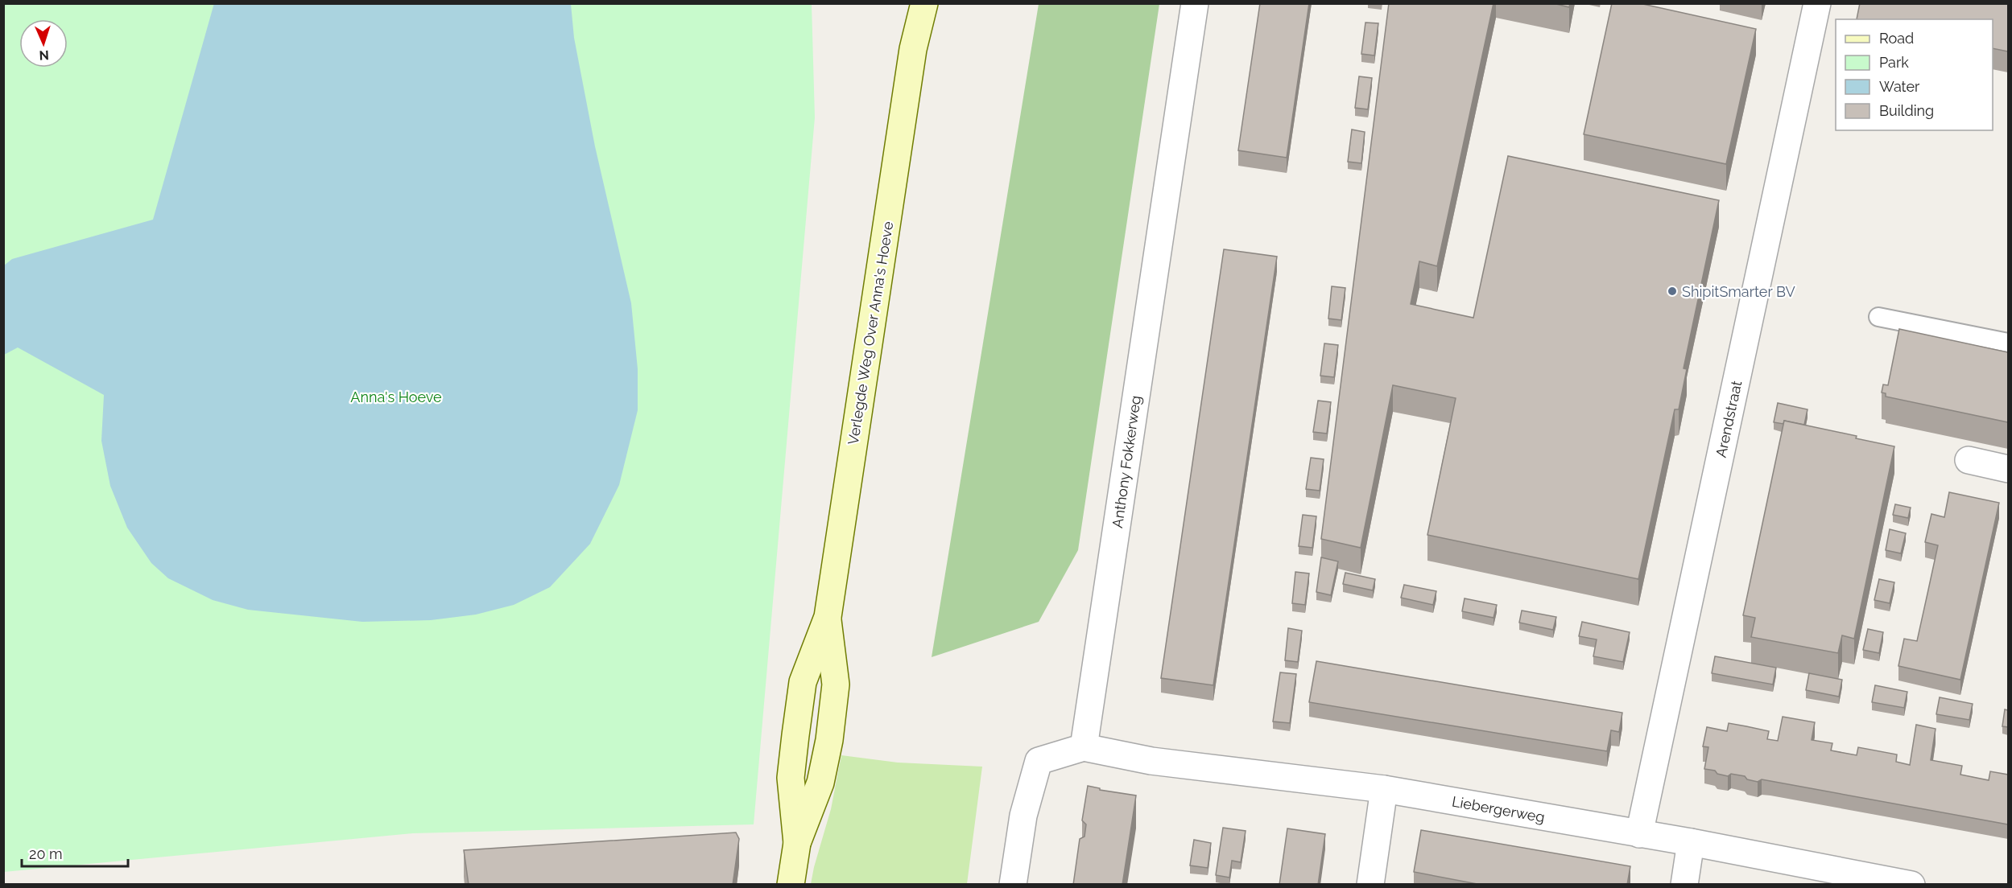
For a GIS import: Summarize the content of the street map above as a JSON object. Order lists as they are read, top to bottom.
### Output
{
  "streets": {
    "main road": ["Verlegde Weg Over Anna's Hoeve"],
    "street": ["Arendstraat", "Anthony Fokkerweg", "Liebergerweg"]
  },
  "crossings": [
    ["Arendstraat", "Liebergerweg"],
    ["Anthony Fokkerweg", "Liebergerweg"]
  ],
  "parks": ["Anna's Hoeve"],
  "places": ["ShipitSmarter BV"],
  "legend": [
    "Road",
    "Park",
    "Water",
    "Building"
  ],
  "scale_bar": "20 m",
  "north": "bottom"
}
